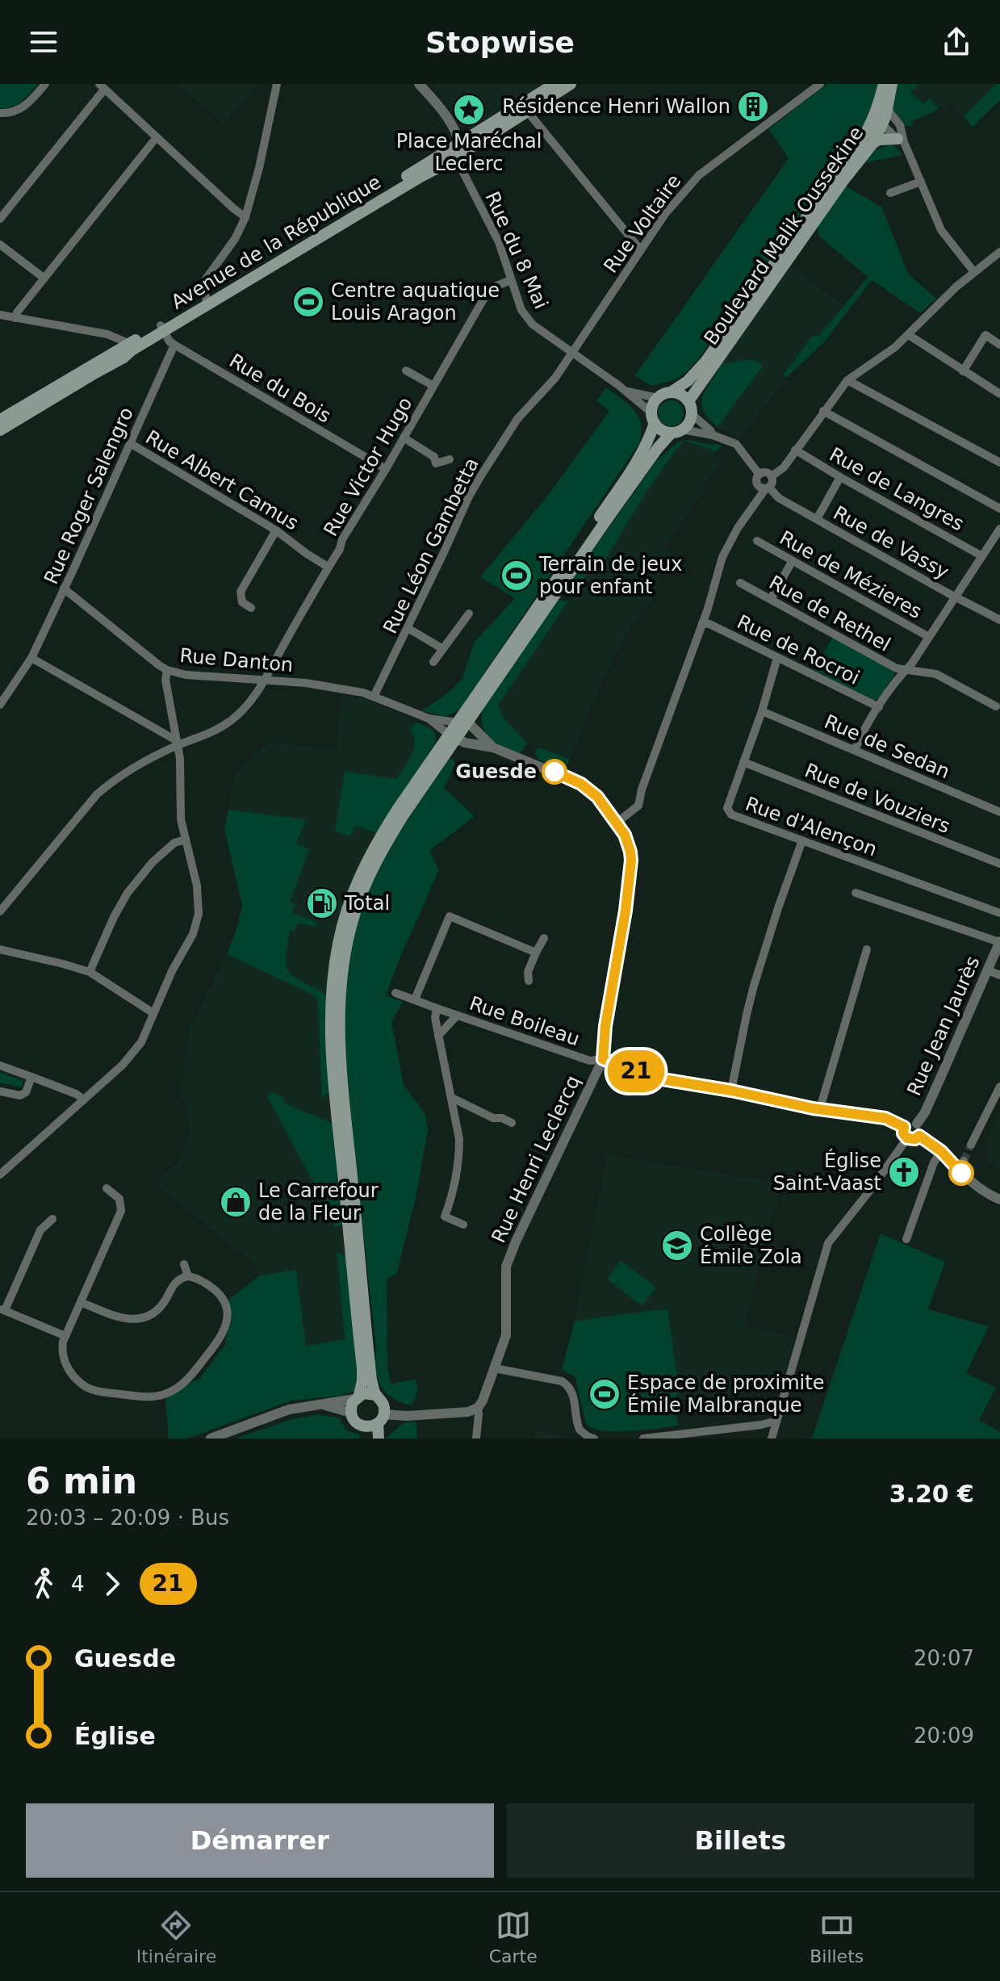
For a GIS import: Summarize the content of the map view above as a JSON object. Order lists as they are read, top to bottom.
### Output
{
  "streets": {
    "main road": ["Boulevard Malik Oussekine", "Avenue de la République"],
    "street": [
      "Rue Voltaire",
      "Rue du 8 Mai",
      "Rue du Bois",
      "Rue Victor Hugo",
      "Rue Albert Camus",
      "Rue de Langres",
      "Rue Roger Salengro",
      "Rue de Vassy",
      "Rue Léon Gambetta",
      "Rue de Mézieres",
      "Rue de Rethel",
      "Rue de Rocroi",
      "Rue Danton",
      "Rue de Sedan",
      "Rue de Vouziers",
      "Rue d'Alençon",
      "Rue Boileau",
      "Rue Jean Jaurès",
      "Rue Henri Leclercq"
    ]
  },
  "crossings": [
    ["Rue Voltaire", "Rue du 8 Mai"],
    ["Rue Voltaire", "Rue Léon Gambetta"],
    ["Boulevard Malik Oussekine", "Rue du 8 Mai"],
    ["Avenue de la République", "Rue du 8 Mai"],
    ["Avenue de la République", "Rue du Bois"],
    ["Rue du 8 Mai", "Rue Victor Hugo"],
    ["Rue du 8 Mai", "Rue Léon Gambetta"],
    ["Rue du Bois", "Rue Victor Hugo"],
    ["Rue du Bois", "Rue Roger Salengro"],
    ["Rue Victor Hugo", "Rue Albert Camus"],
    ["Rue Victor Hugo", "Rue Danton"],
    ["Rue Albert Camus", "Rue Roger Salengro"],
    ["Rue Roger Salengro", "Rue Danton"],
    ["Rue Léon Gambetta", "Rue Danton"],
    ["Rue de Rocroi", "Rue d'Alençon"],
    ["Rue de Sedan", "Rue d'Alençon"],
    ["Rue de Vouziers", "Rue d'Alençon"],
    ["Rue Boileau", "Rue Henri Leclercq"]
  ],
  "places": {
    "building": ["Résidence Henri Wallon"],
    "place": ["Place Maréchal Leclerc"],
    "sports": ["Centre aquatique Louis Aragon", "Terrain de jeux pour enfant", "Espace de proximite Émile Malbranque"],
    "other": ["Guesde"],
    "fuel station": ["Total"],
    "church": ["Église Saint-Vaast"],
    "shop": ["Le Carrefour de la Fleur"],
    "school or university": ["Collège Émile Zola"]
  },
  "lines": ["bus line 21"],
  "page": {
    "header": "Stopwise",
    "on_map": "21",
    "heading": ["6 min", "20:03 – 20:09 · Bus", "3.20 €"],
    "legs": ["4", "21"],
    "list": [
      {
        "name": "Guesde",
        "value": "20:07"
      },
      {
        "name": "Église",
        "value": "20:09"
      }
    ],
    "buttons": ["Démarrer", "Billets"],
    "tabs": ["Itinéraire", "Carte", "Billets"]
  }
}
